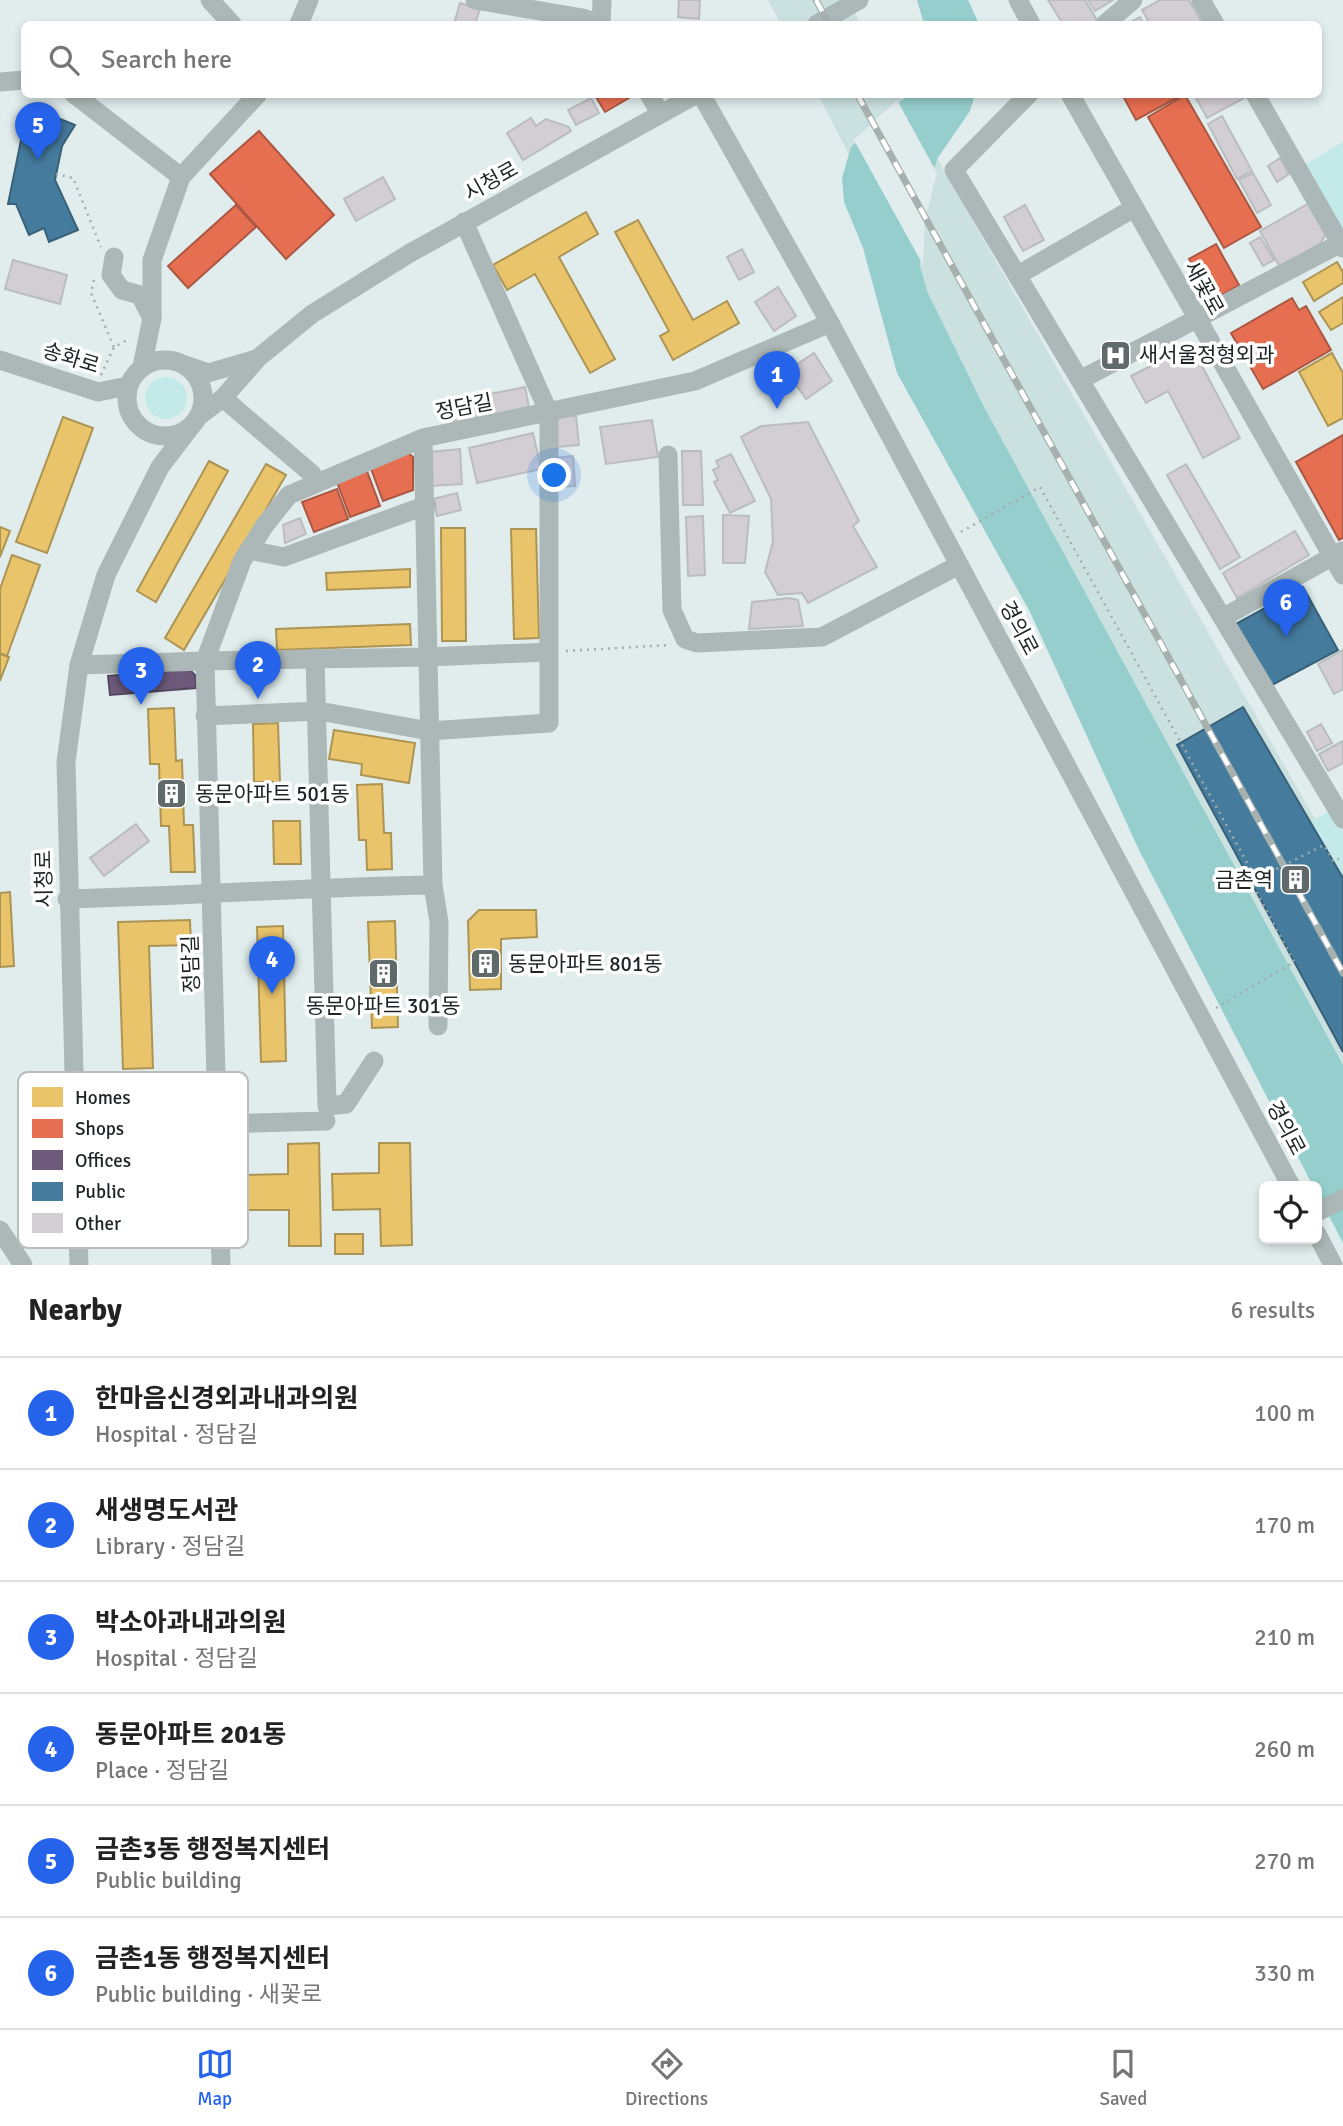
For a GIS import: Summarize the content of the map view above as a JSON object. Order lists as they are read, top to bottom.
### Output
{
  "streets": {
    "street": [
      "시청로",
      "새꽃로",
      "송화로",
      "정담길",
      "경의로"
    ]
  },
  "crossings": [
    ["시청로", "송화로"],
    ["정담길", "경의로"]
  ],
  "places": {
    "hospital": ["새서울정형외과"],
    "building": [
      "동문아파트 501동",
      "금촌역",
      "동문아파트 801동",
      "동문아파트 301동"
    ]
  },
  "legend": [
    "Homes",
    "Shops",
    "Offices",
    "Public",
    "Other"
  ],
  "page": {
    "search": "Search here",
    "pins": [
      "5",
      "1",
      "6",
      "2",
      "3",
      "4"
    ],
    "heading": ["Nearby", "6 results"],
    "list": [
      {
        "mark": "1",
        "name": "한마음신경외과내과의원",
        "note": "Hospital · 정담길",
        "value": "100 m"
      },
      {
        "mark": "2",
        "name": "새생명도서관",
        "note": "Library · 정담길",
        "value": "170 m"
      },
      {
        "mark": "3",
        "name": "박소아과내과의원",
        "note": "Hospital · 정담길",
        "value": "210 m"
      },
      {
        "mark": "4",
        "name": "동문아파트 201동",
        "note": "Place · 정담길",
        "value": "260 m"
      },
      {
        "mark": "5",
        "name": "금촌3동 행정복지센터",
        "note": "Public building",
        "value": "270 m"
      },
      {
        "mark": "6",
        "name": "금촌1동 행정복지센터",
        "note": "Public building · 새꽃로",
        "value": "330 m"
      }
    ],
    "nav": ["Map", "Directions", "Saved"]
  }
}
